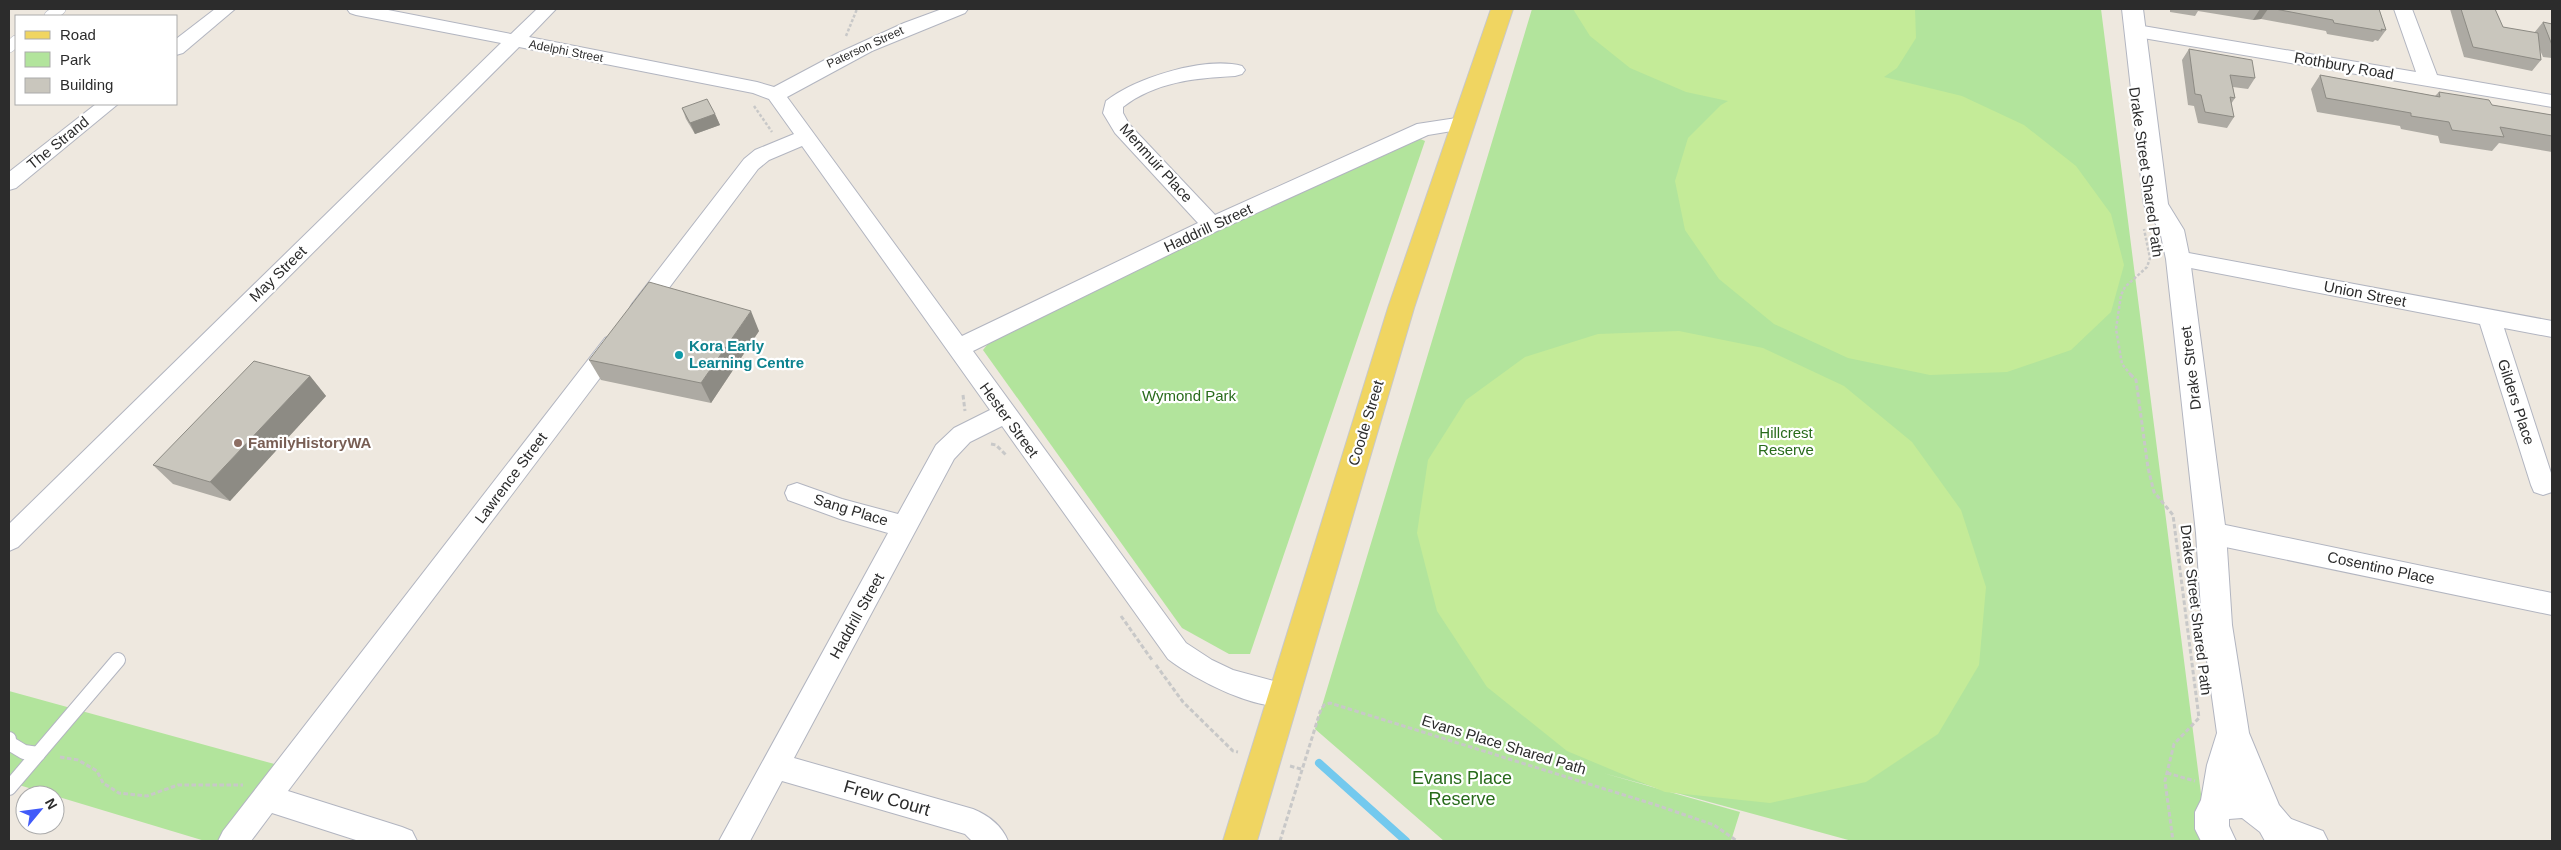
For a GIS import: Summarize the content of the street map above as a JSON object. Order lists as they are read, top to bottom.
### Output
{
  "streets": {
    "main road": ["Coode Street"],
    "street": [
      "Paterson Street",
      "Adelphi Street",
      "Rothbury Road",
      "The Strand",
      "Menmuir Place",
      "Haddrill Street",
      "May Street",
      "Union Street",
      "Drake Street",
      "Gilders Place",
      "Hester Street",
      "Lawrence Street",
      "Sang Place",
      "Cosentino Place",
      "Frew Court"
    ],
    "path": ["Drake Street Shared Path", "Evans Place Shared Path"]
  },
  "crossings": [
    ["Paterson Street", "Adelphi Street"],
    ["Paterson Street", "Hester Street"],
    ["Adelphi Street", "May Street"],
    ["Adelphi Street", "Hester Street"],
    ["Rothbury Road", "Drake Street"],
    ["Menmuir Place", "Haddrill Street"],
    ["Haddrill Street", "Hester Street"],
    ["Haddrill Street", "Coode Street"],
    ["Haddrill Street", "Sang Place"],
    ["Haddrill Street", "Frew Court"],
    ["Union Street", "Drake Street"],
    ["Union Street", "Gilders Place"],
    ["Drake Street", "Cosentino Place"],
    ["Hester Street", "Coode Street"],
    ["Hester Street", "Lawrence Street"]
  ],
  "parks": ["Wymond Park", "Hillcrest Reserve", "Evans Place Reserve"],
  "places": ["Kora Early Learning Centre", "FamilyHistoryWA"],
  "legend": ["Road", "Park", "Building"],
  "north": "top right"
}
